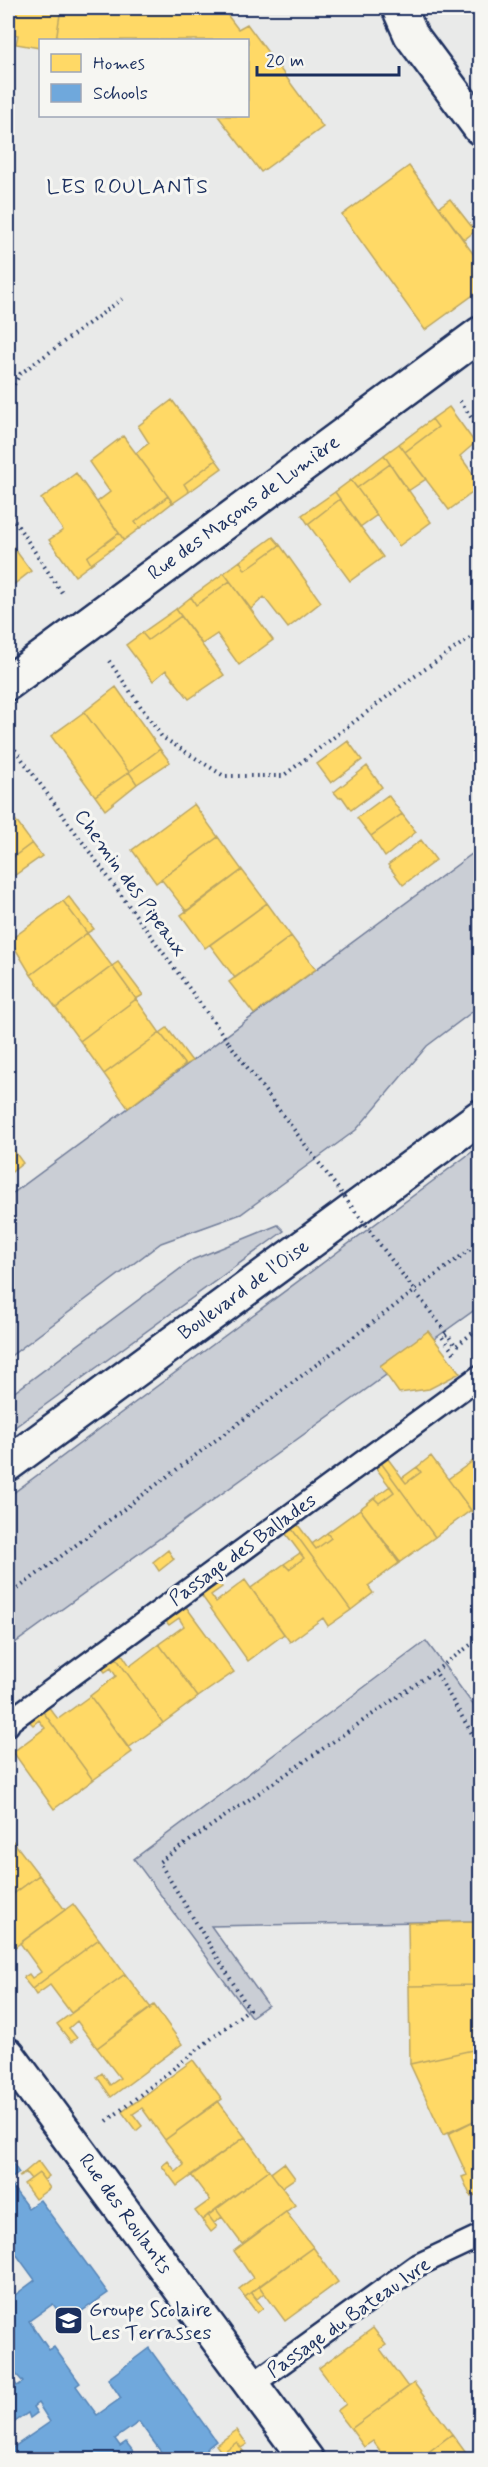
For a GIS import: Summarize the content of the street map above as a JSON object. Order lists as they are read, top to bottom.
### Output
{
  "streets": {
    "street": ["Rue des Maçons de Lumière", "Boulevard de l'Oise", "Rue des Roulants"],
    "lane": ["Passage des Ballades", "Passage du Bateau Ivre"],
    "path": ["Chemin des Pipeaux"]
  },
  "crossings": [
    ["Rue des Roulants", "Passage du Bateau Ivre"]
  ],
  "districts": ["LES ROULANTS"],
  "places": {
    "school or university": ["Groupe Scolaire Les Terrasses"]
  },
  "legend": ["Homes", "Schools"],
  "scale_bar": "20 m"
}
